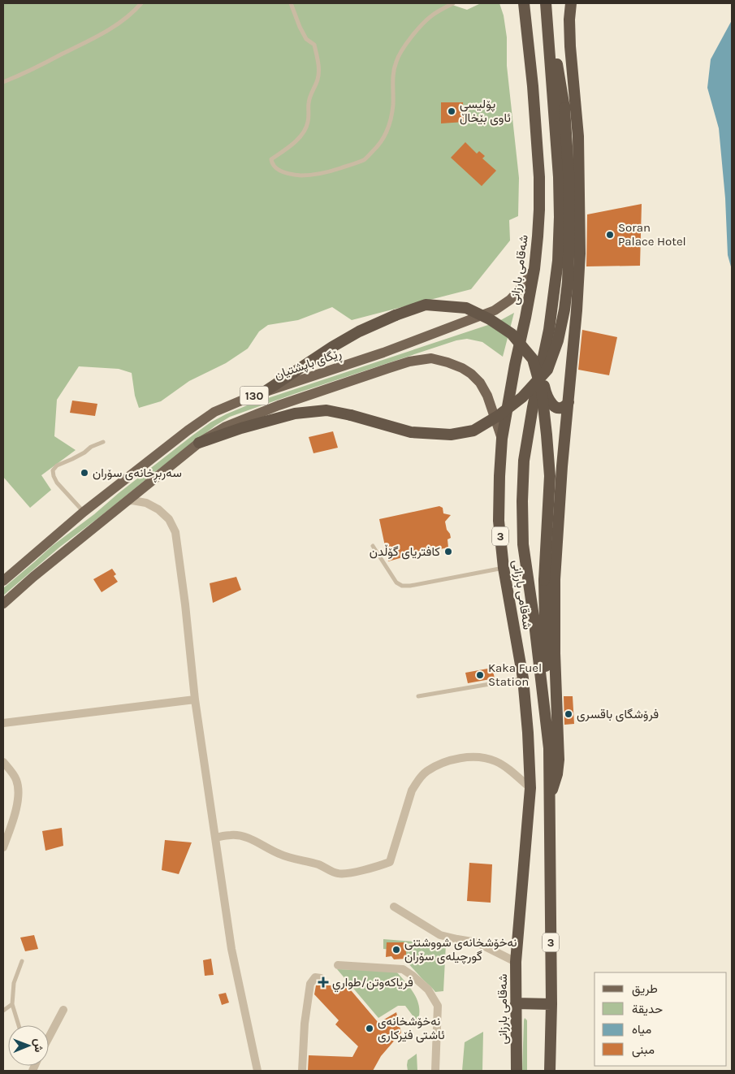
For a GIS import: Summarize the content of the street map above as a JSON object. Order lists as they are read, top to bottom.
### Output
{
  "streets": {
    "highway": ["شەقامی بارزانی", "3"],
    "main road": ["ڕێگای باپشتیان", "130"]
  },
  "crossings": [
    ["شەقامی بارزانی", "ڕێگای باپشتیان"],
    ["شەقامی بارزانی", "130"]
  ],
  "places": {
    "other": [
      "پۆلیسی ئاوی بێخاڵ",
      "Soran Palace Hotel",
      "سەربڕخانەی سۆران",
      "کافتریای گۆڵدن",
      "Kaka Fuel Station",
      "فرۆشگای باقسری",
      "نەخۆشخانەی شووشتنی گورچیلەی سۆران",
      "نەخۆشخانەی ئاشتی فێرکاری"
    ],
    "health": ["فریاکەوتن/طواري"]
  },
  "legend": [
    "طريق",
    "حديقة",
    "مياه",
    "مبنى"
  ],
  "north": "right"
}
